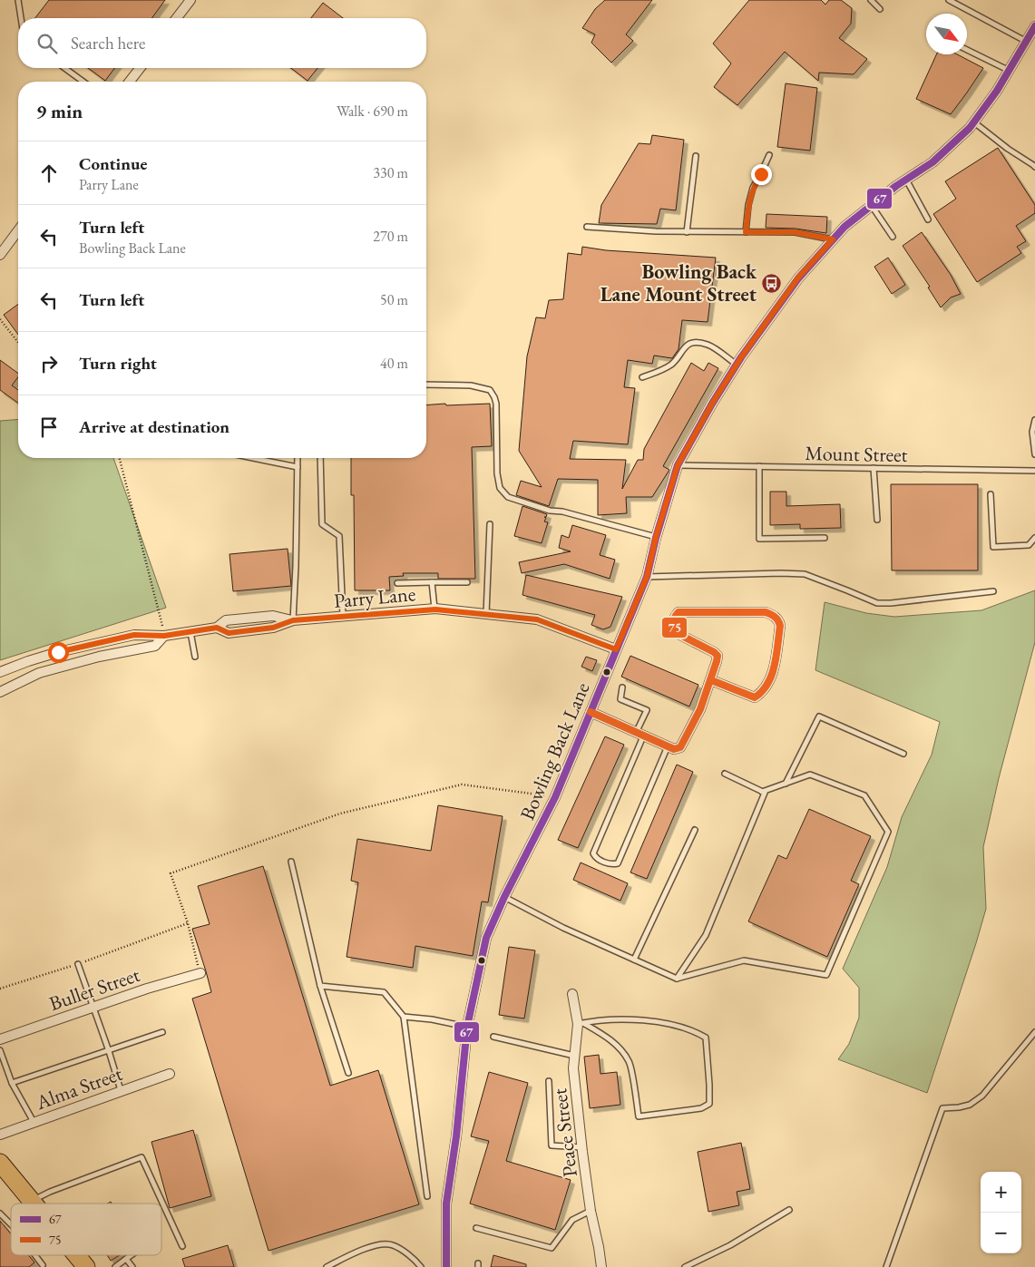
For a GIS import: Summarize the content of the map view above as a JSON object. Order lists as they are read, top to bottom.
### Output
{
  "streets": {
    "street": [
      "Parry Lane",
      "Bowling Back Lane",
      "Buller Street",
      "Alma Street",
      "Peace Street"
    ],
    "lane": ["Mount Street"]
  },
  "crossings": [
    ["Mount Street", "Bowling Back Lane"],
    ["Parry Lane", "Bowling Back Lane"]
  ],
  "places": {
    "bus stop": ["Bowling Back Lane Mount Street"]
  },
  "lines": ["transit line 67", "transit line 75"],
  "legend": ["67", "75"],
  "north": "bottom right",
  "page": {
    "search": "Search here",
    "heading": ["9 min", "Walk · 690 m"],
    "list": [
      ["Continue", "Parry Lane", "330 m"],
      ["Turn left", "Bowling Back Lane", "270 m"],
      ["Turn left", "50 m"],
      ["Turn right", "40 m"],
      "Arrive at destination"
    ],
    "map_buttons": ["+", "−"]
  }
}
